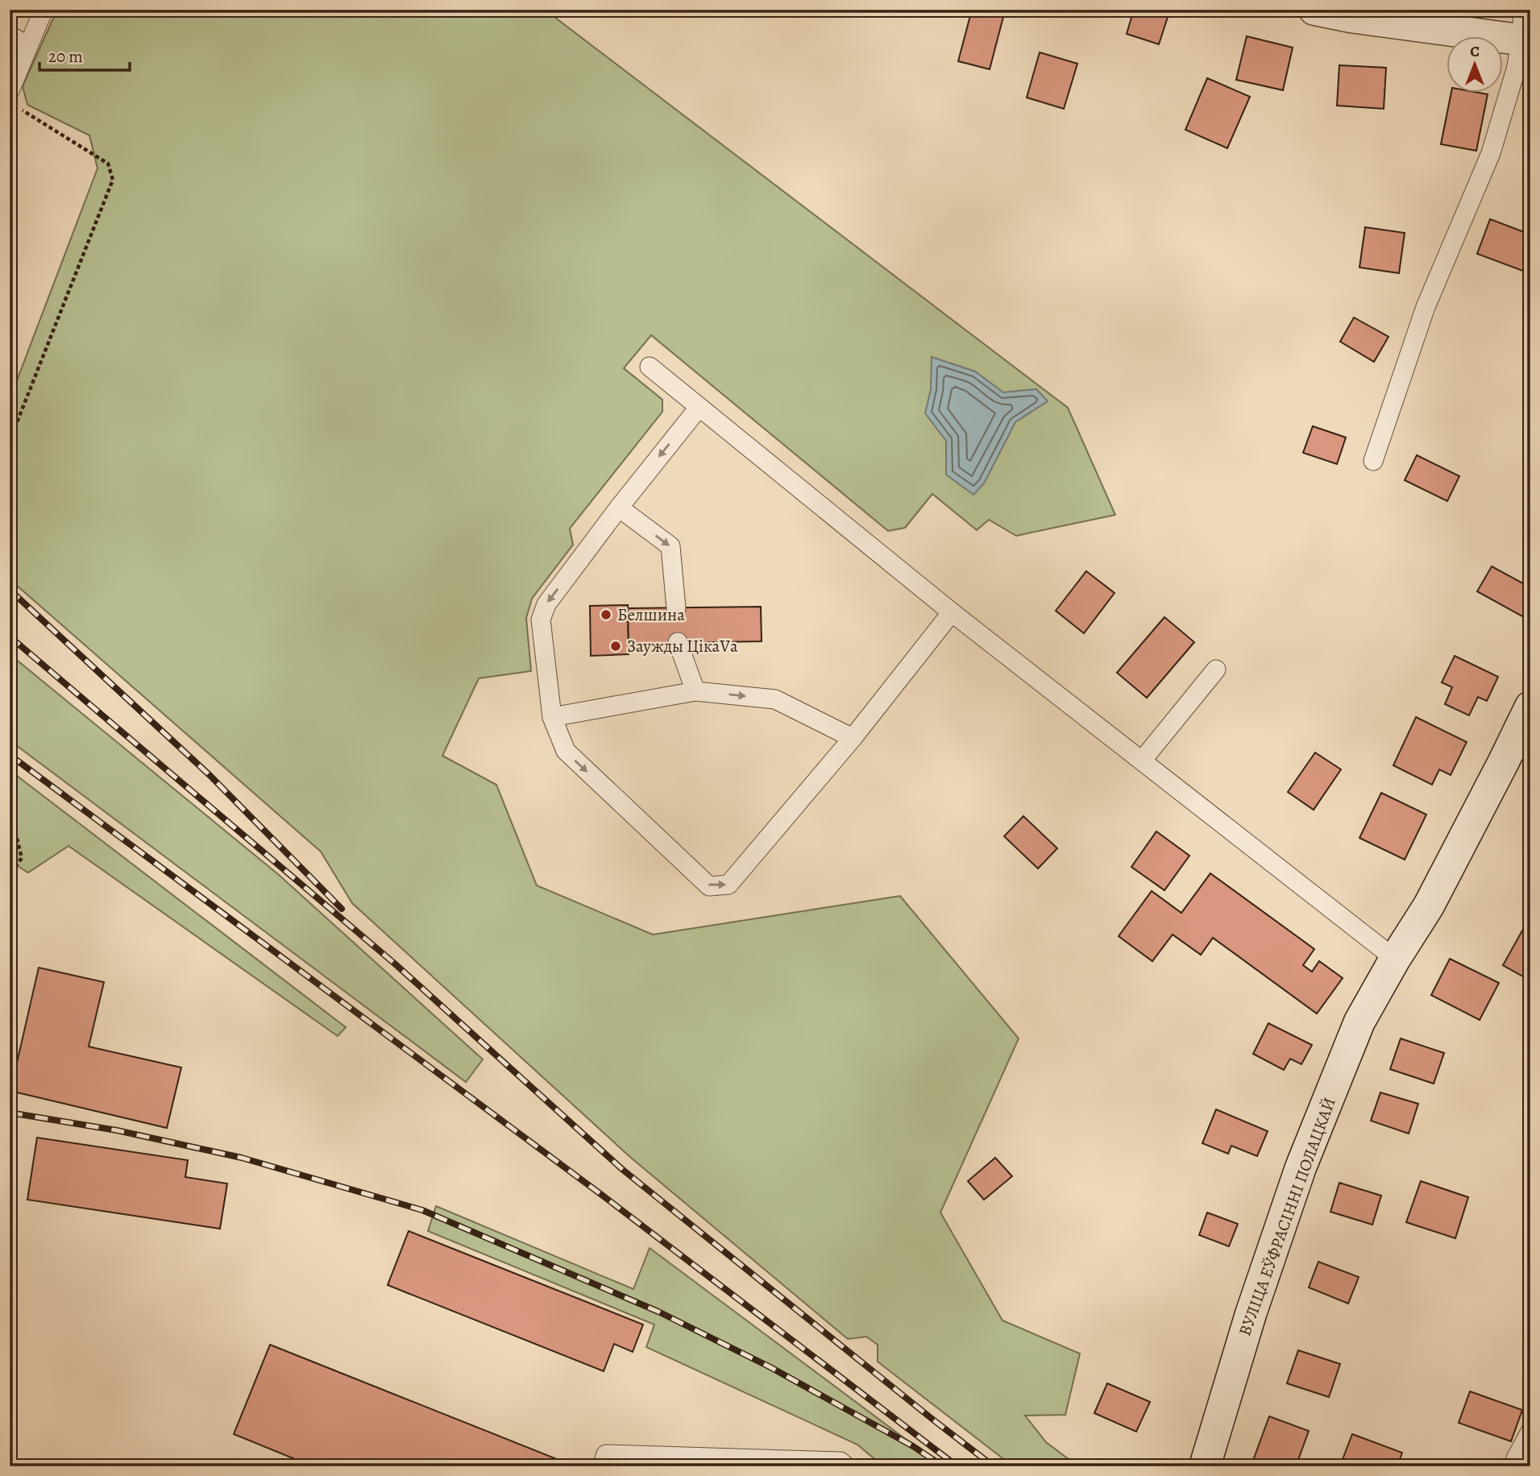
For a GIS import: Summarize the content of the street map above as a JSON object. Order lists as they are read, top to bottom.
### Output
{
  "streets": {
    "main road": ["ВУЛІЦА ЕЎФРАСІННІ ПОЛАЦКАЙ"]
  },
  "places": ["Белшина", "Заужды ЦікаVа"],
  "scale_bar": "20 m",
  "north": "top"
}
